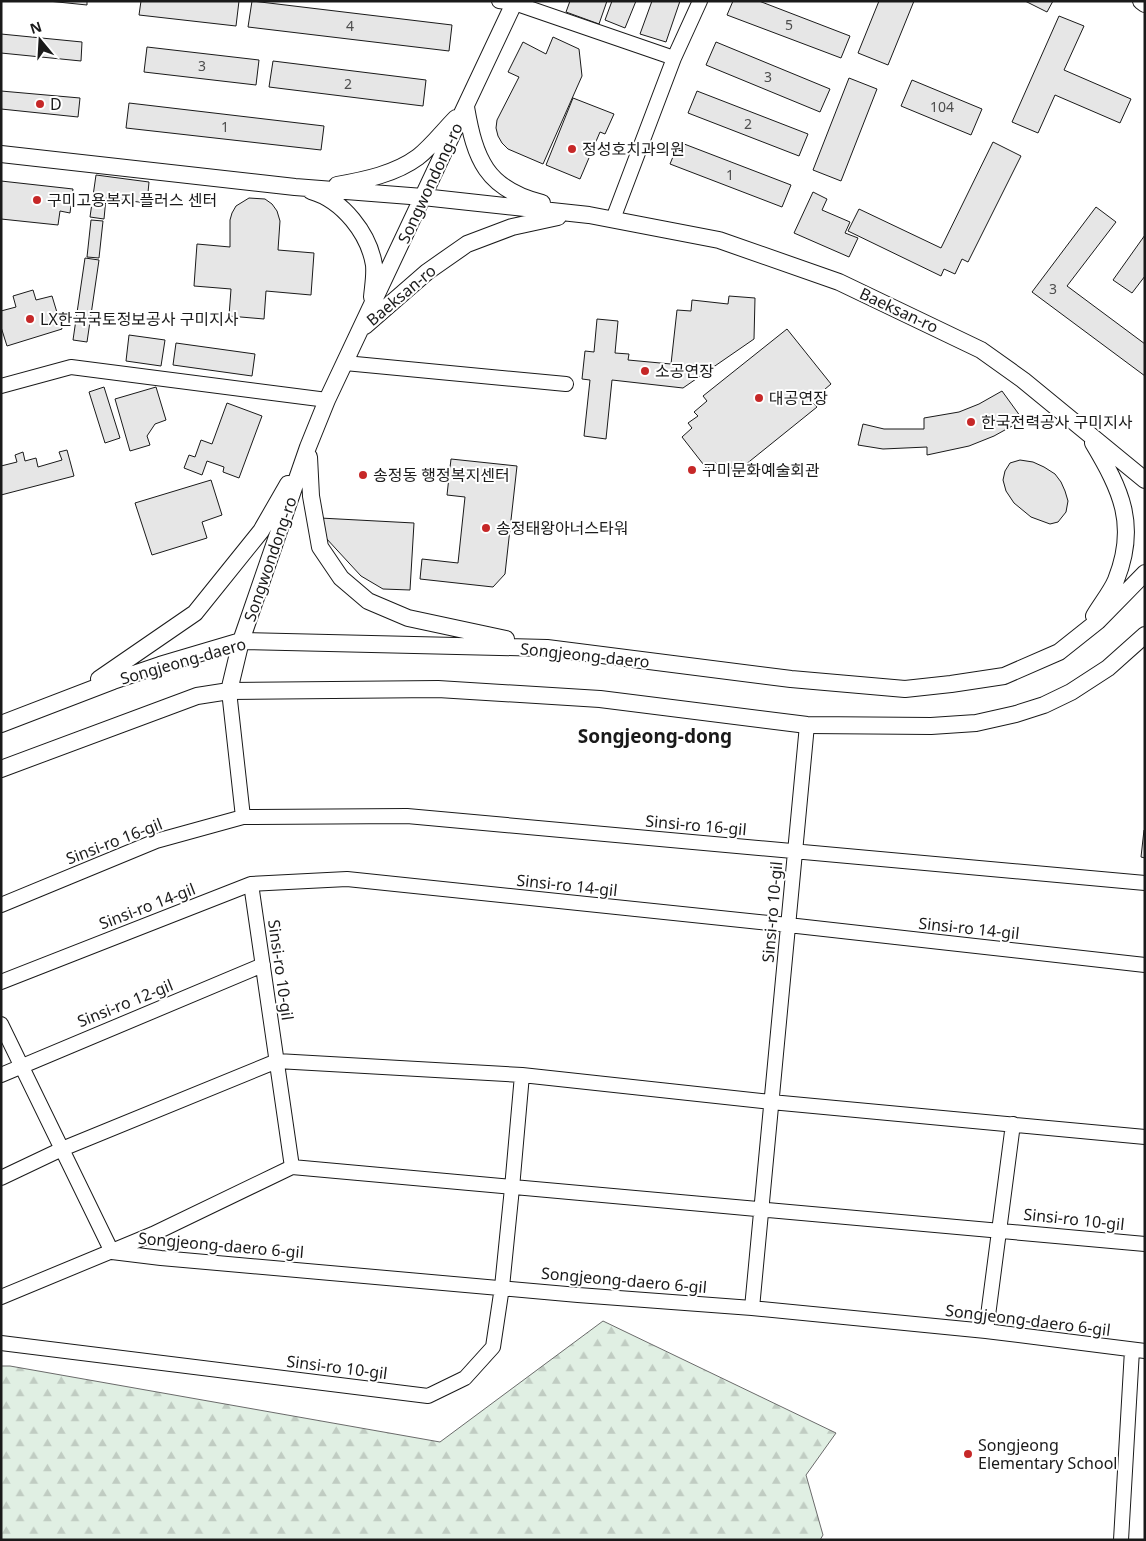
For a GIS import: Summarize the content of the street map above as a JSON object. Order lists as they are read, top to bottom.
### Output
{
  "streets": {
    "street": [
      "Songwondong-ro",
      "Baeksan-ro",
      "Songjeong-daero",
      "Sinsi-ro 16-gil",
      "Sinsi-ro 14-gil",
      "Sinsi-ro 10-gil",
      "Sinsi-ro 12-gil",
      "Songjeong-daero 6-gil"
    ]
  },
  "crossings": [
    ["Songwondong-ro", "Baeksan-ro"],
    ["Songwondong-ro", "Songjeong-daero"],
    ["Sinsi-ro 16-gil", "Sinsi-ro 10-gil"],
    ["Sinsi-ro 14-gil", "Sinsi-ro 10-gil"],
    ["Sinsi-ro 10-gil", "Sinsi-ro 12-gil"],
    ["Sinsi-ro 10-gil", "Songjeong-daero 6-gil"]
  ],
  "districts": ["Songjeong-dong"],
  "places": [
    "D",
    "정성호치과의원",
    "구미고용복지 플러스 센터",
    "LX한국국토정보공사 구미지사",
    "소공연장",
    "대공연장",
    "한국전력공사 구미지사",
    "구미문화예술회관",
    "송정동 행정복지센터",
    "송정태왕아너스타워",
    "Songjeong Elementary School"
  ],
  "house_numbers": [
    "5",
    "4",
    "3",
    "3",
    "2",
    "104",
    "2",
    "1",
    "1",
    "3"
  ],
  "north": "top"
}
